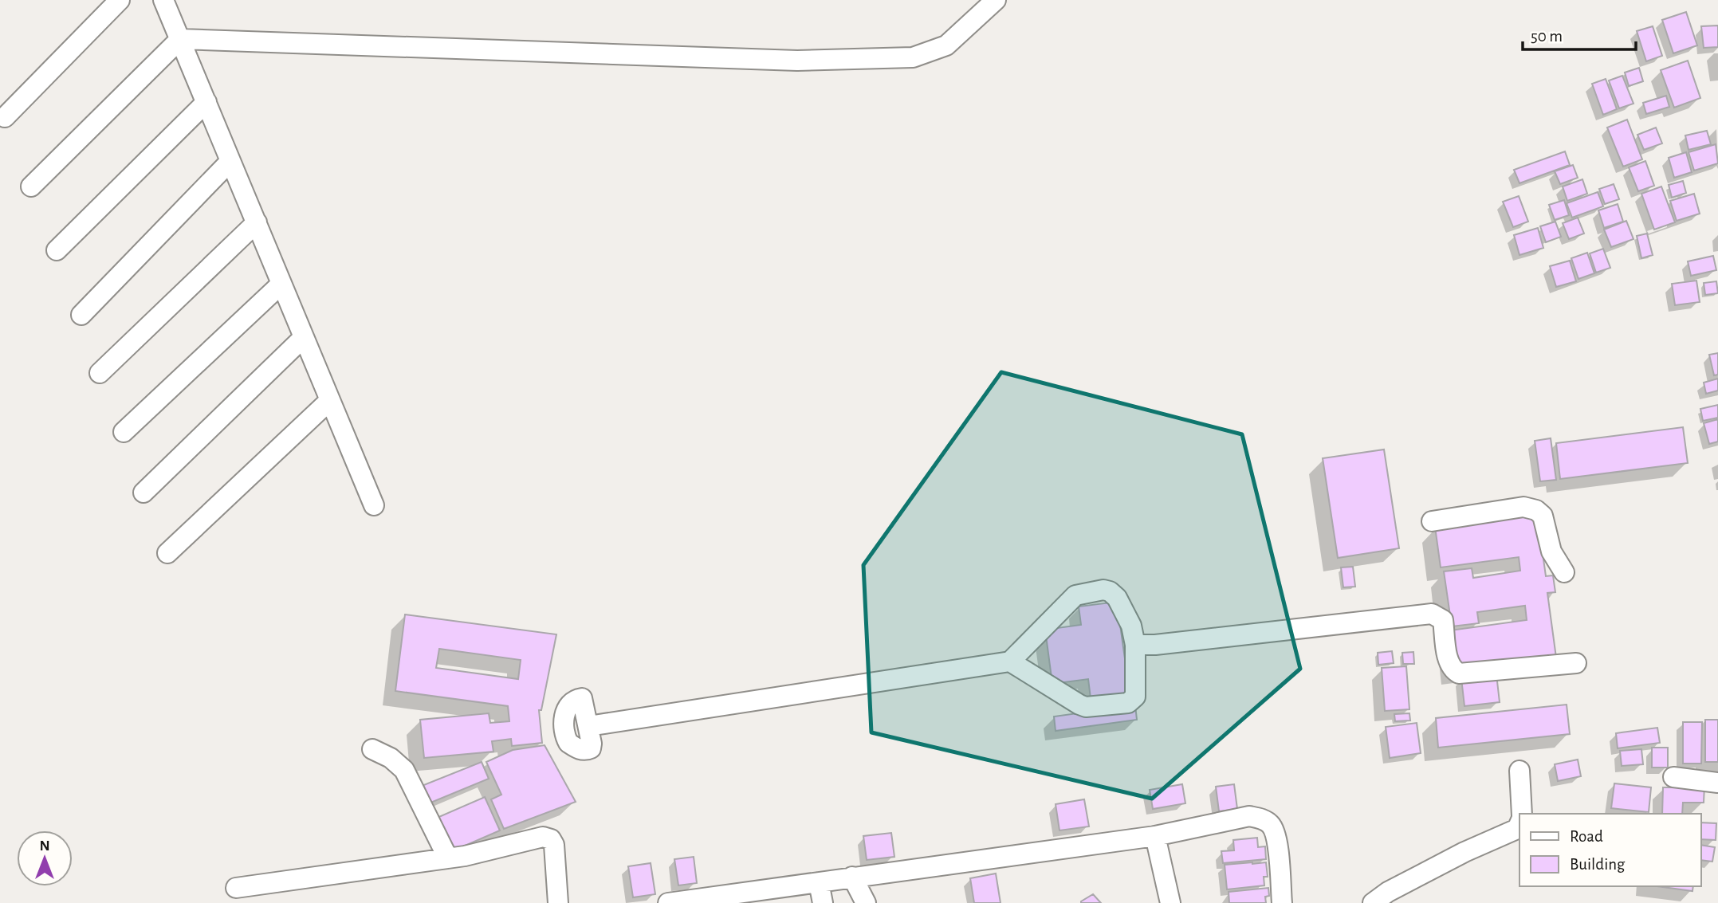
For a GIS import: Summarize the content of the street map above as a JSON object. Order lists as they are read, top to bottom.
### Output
{
  "legend": ["Road", "Building"],
  "scale_bar": "50 m",
  "north": "top"
}
